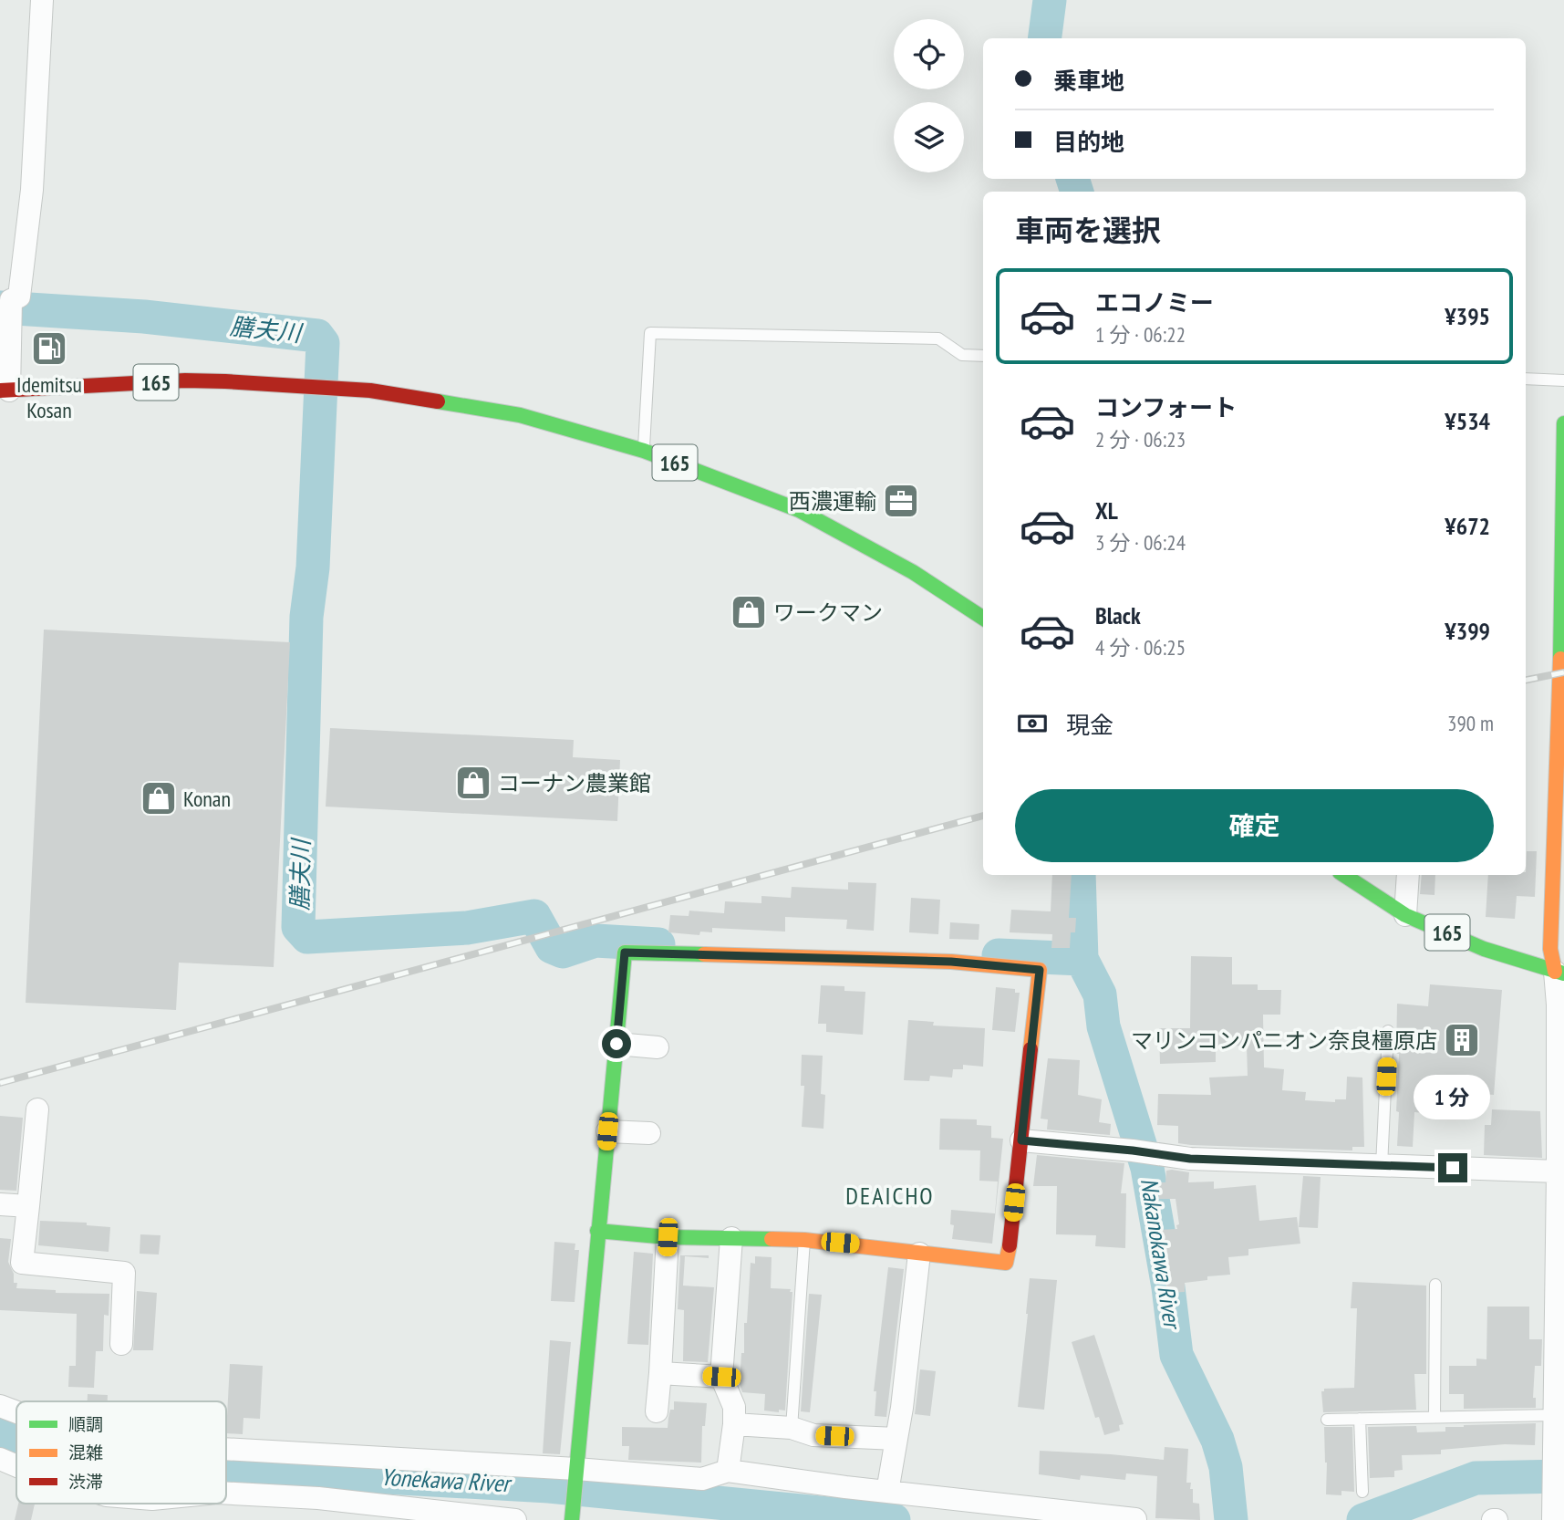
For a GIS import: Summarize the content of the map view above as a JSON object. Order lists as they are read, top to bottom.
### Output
{
  "streets": {
    "main road": ["165"]
  },
  "districts": ["DEAICHO"],
  "water": ["膳夫川", "Nakanokawa River", "Yonekawa River"],
  "places": {
    "fuel station": ["Idemitsu Kosan"],
    "office": ["西濃運輸"],
    "shop": ["ワークマン", "コーナン農業館", "Konan"],
    "building": ["マリンコンパニオン奈良橿原店"]
  },
  "legend": ["順調", "混雑", "渋滞"],
  "page": {
    "banner": ["乗車地", "目的地"],
    "heading": "車両を選択",
    "list": [
      {
        "name": "エコノミー",
        "note": "1 分 · 06:22",
        "value": "¥395"
      },
      {
        "name": "コンフォート",
        "note": "2 分 · 06:23",
        "value": "¥534"
      },
      {
        "name": "XL",
        "note": "3 分 · 06:24",
        "value": "¥672"
      },
      {
        "name": "Black",
        "note": "4 分 · 06:25",
        "value": "¥399"
      }
    ],
    "pay": ["現金", "390 m"],
    "buttons": "確定",
    "bubble": "1 分"
  }
}
